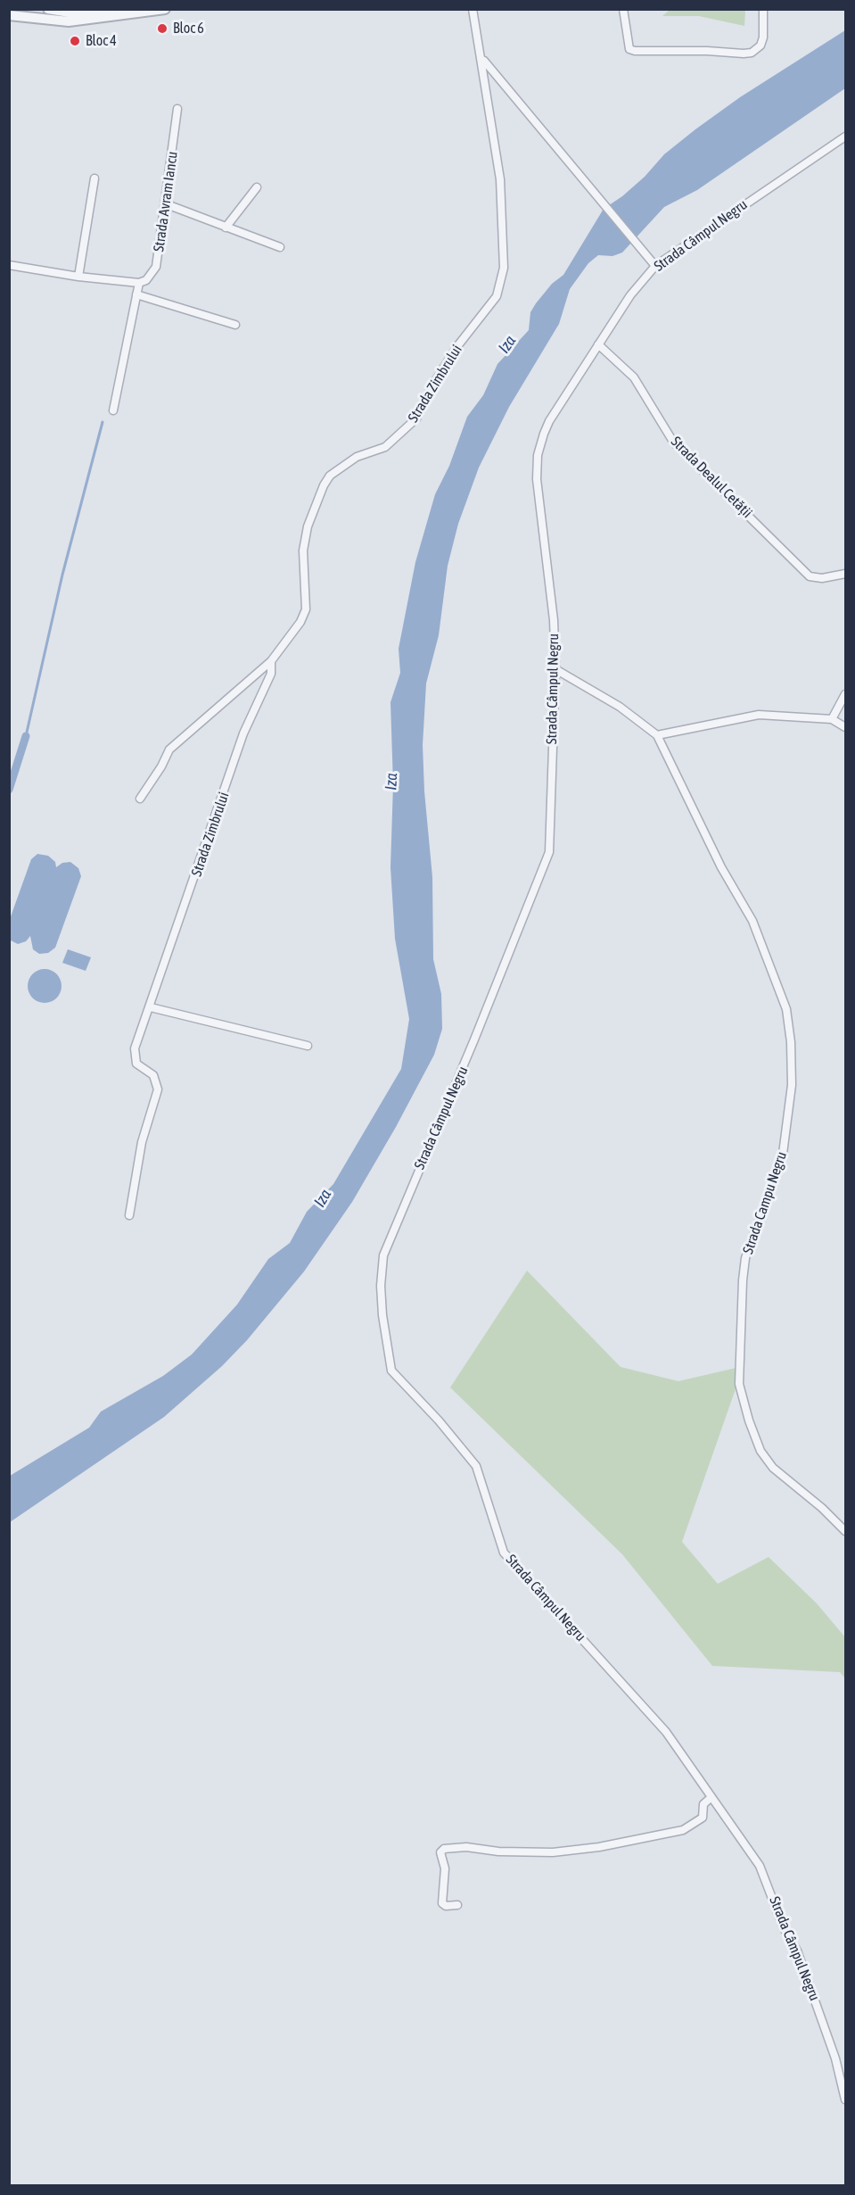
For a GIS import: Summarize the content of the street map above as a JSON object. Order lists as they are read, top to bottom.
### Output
{
  "streets": {
    "street": [
      "Strada Avram Iancu",
      "Strada Câmpul Negru",
      "Strada Zimbrului",
      "Strada Dealul Cetății",
      "Strada Campu Negru"
    ]
  },
  "crossings": [
    ["Strada Câmpul Negru", "Strada Zimbrului"],
    ["Strada Câmpul Negru", "Strada Dealul Cetății"],
    ["Strada Câmpul Negru", "Strada Campu Negru"]
  ],
  "water": ["Iza"],
  "places": ["Bloc 6", "Bloc 4"]
}
